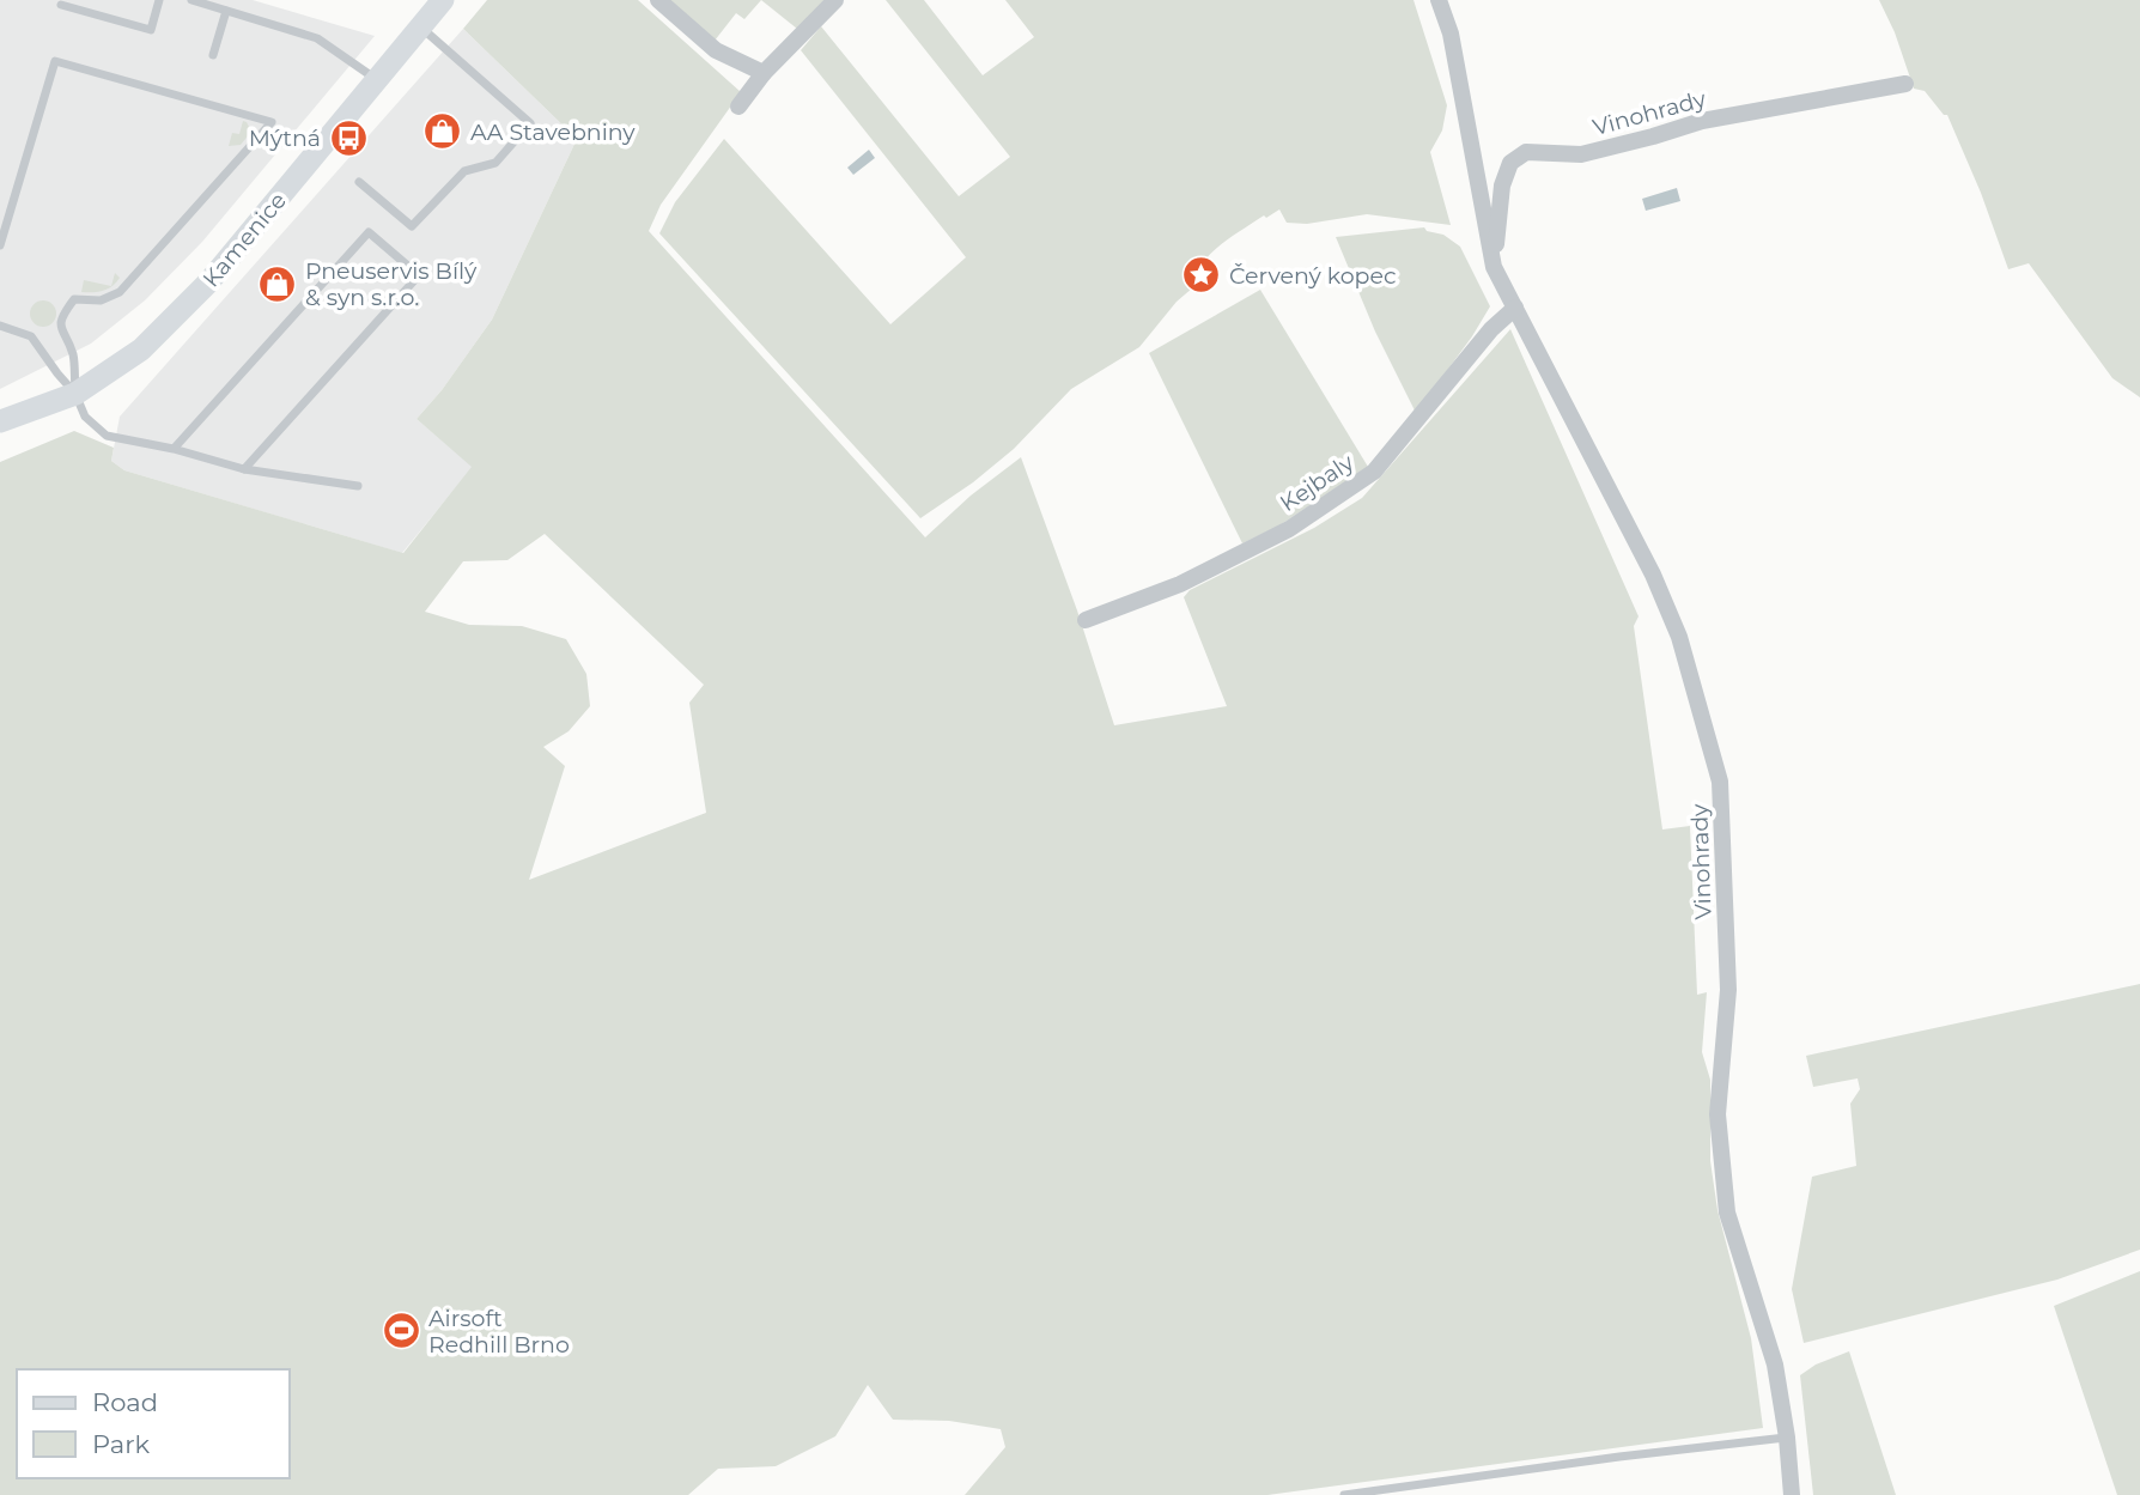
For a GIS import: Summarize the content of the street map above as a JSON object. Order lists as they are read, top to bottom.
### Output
{
  "streets": {
    "street": ["Vinohrady", "Kamenice", "Kejbaly"]
  },
  "crossings": [
    ["Vinohrady", "Kejbaly"]
  ],
  "places": {
    "shop": ["AA Stavebniny", "Pneuservis Bílý & syn s.r.o."],
    "bus stop": ["Mýtná"],
    "place": ["Červený kopec"],
    "sports": ["Airsoft Redhill Brno"]
  },
  "legend": ["Road", "Park"]
}
